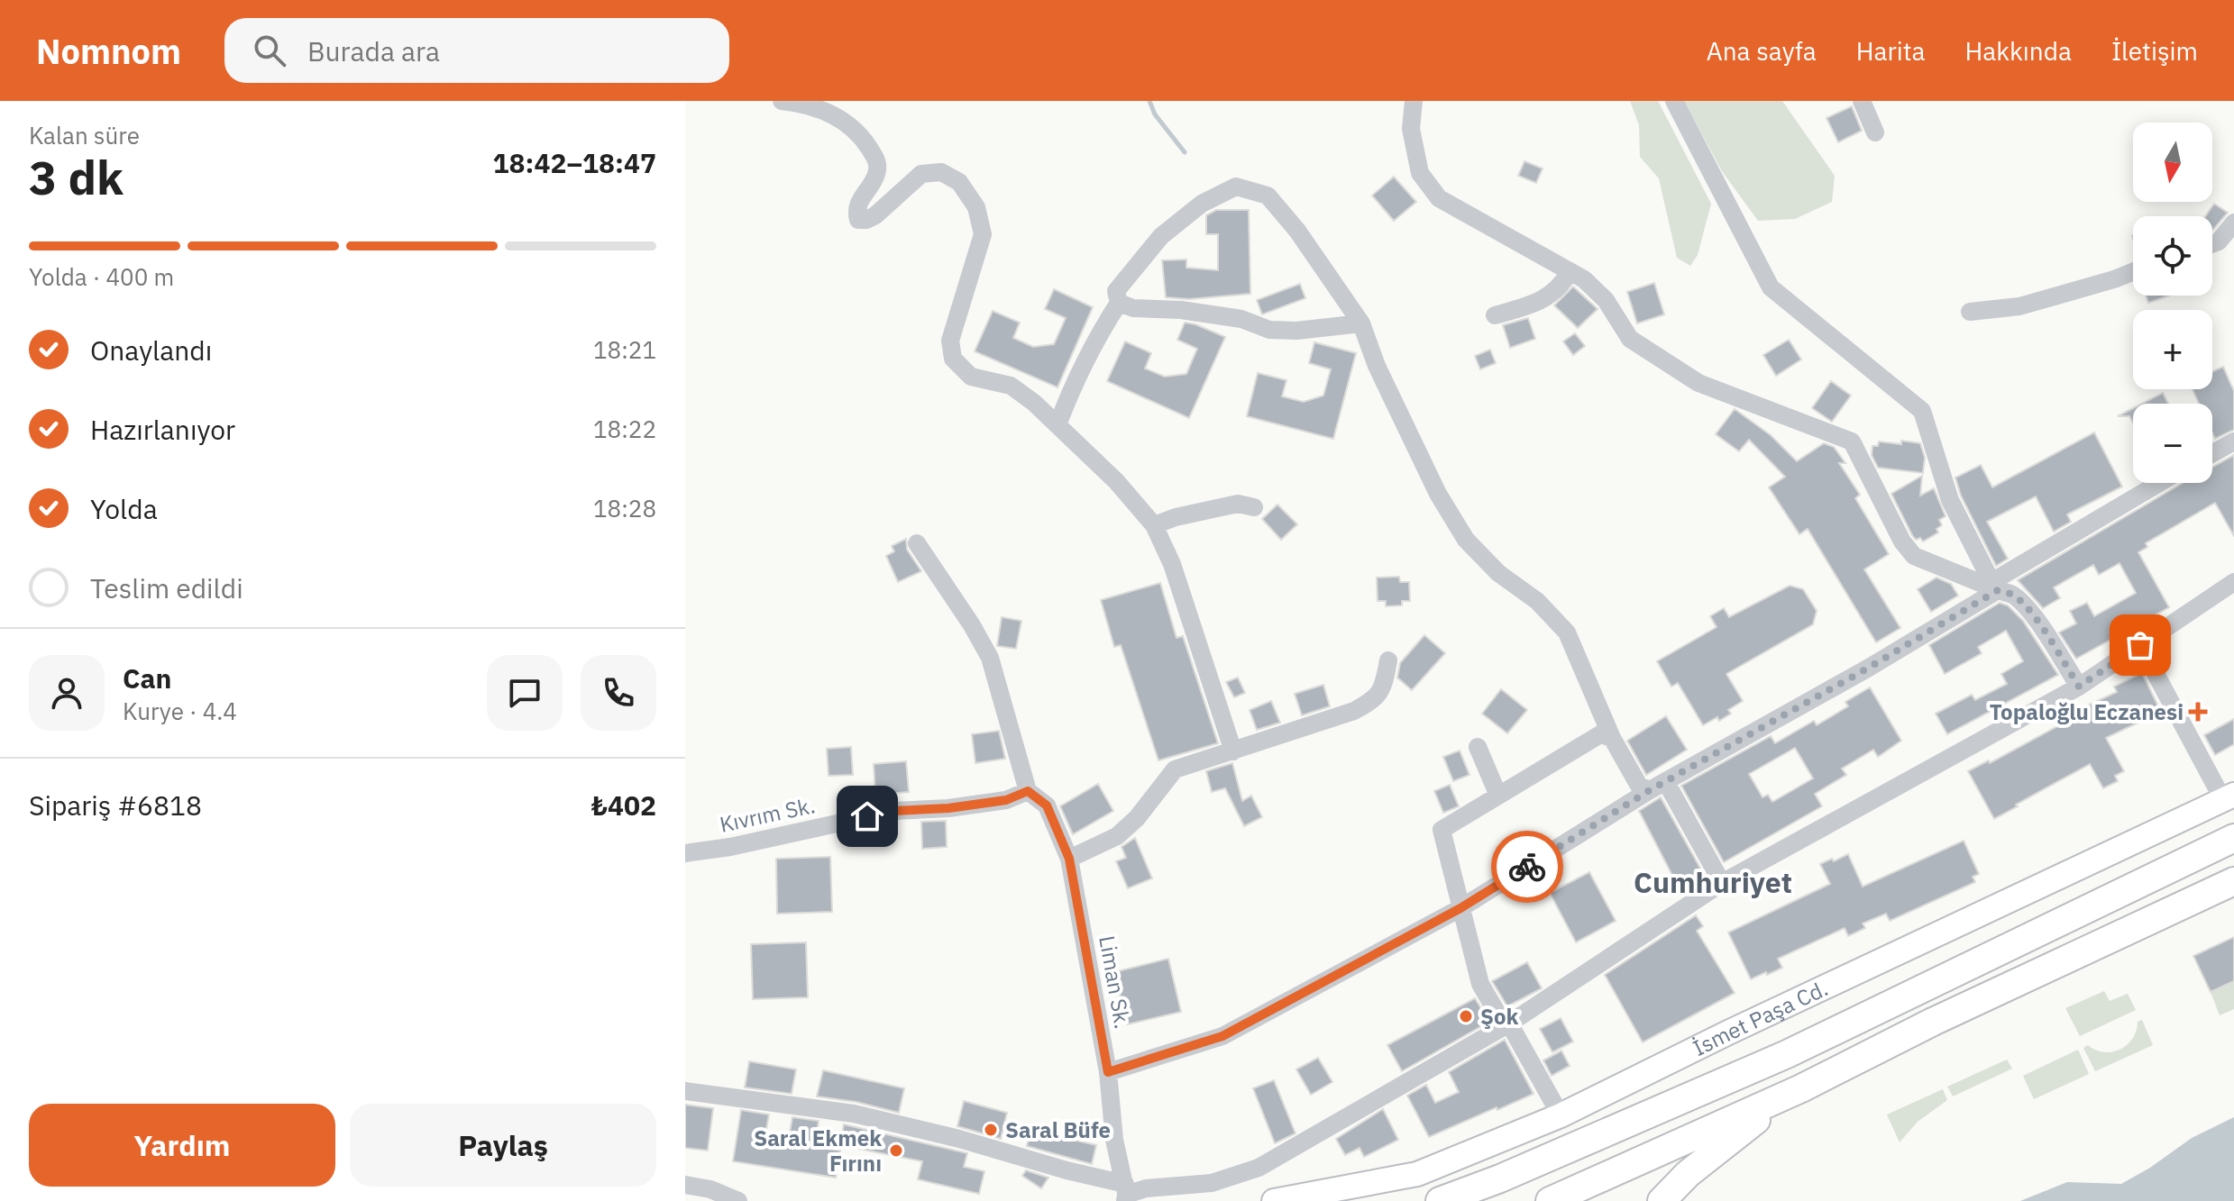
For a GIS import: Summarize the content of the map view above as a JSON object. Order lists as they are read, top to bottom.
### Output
{
  "streets": {
    "main road": ["İsmet Paşa Cd."],
    "street": ["Kıvrım Sk.", "Liman Sk."]
  },
  "crossings": [
    ["Kıvrım Sk.", "Liman Sk."]
  ],
  "districts": ["Cumhuriyet"],
  "places": {
    "health": ["Topaloğlu Eczanesi"],
    "other": ["Şok", "Saral Büfe", "Saral Ekmek Fırını"]
  },
  "north": "bottom",
  "page": {
    "header": "Nomnom",
    "search": "Burada ara",
    "nav": [
      "Ana sayfa",
      "Harita",
      "Hakkında",
      "İletişim"
    ],
    "heading": ["3 dk", "Kalan süre", "18:42–18:47"],
    "panel": [
      "Can",
      "Kurye · 4.4",
      "Sipariş #6818",
      "₺402"
    ],
    "map_buttons": ["+", "−"],
    "bar": "Yolda · 400 m",
    "list": [
      ["Onaylandı", "18:21"],
      ["Hazırlanıyor", "18:22"],
      ["Yolda", "18:28"],
      "Teslim edildi"
    ],
    "buttons": ["Yardım", "Paylaş"]
  }
}
